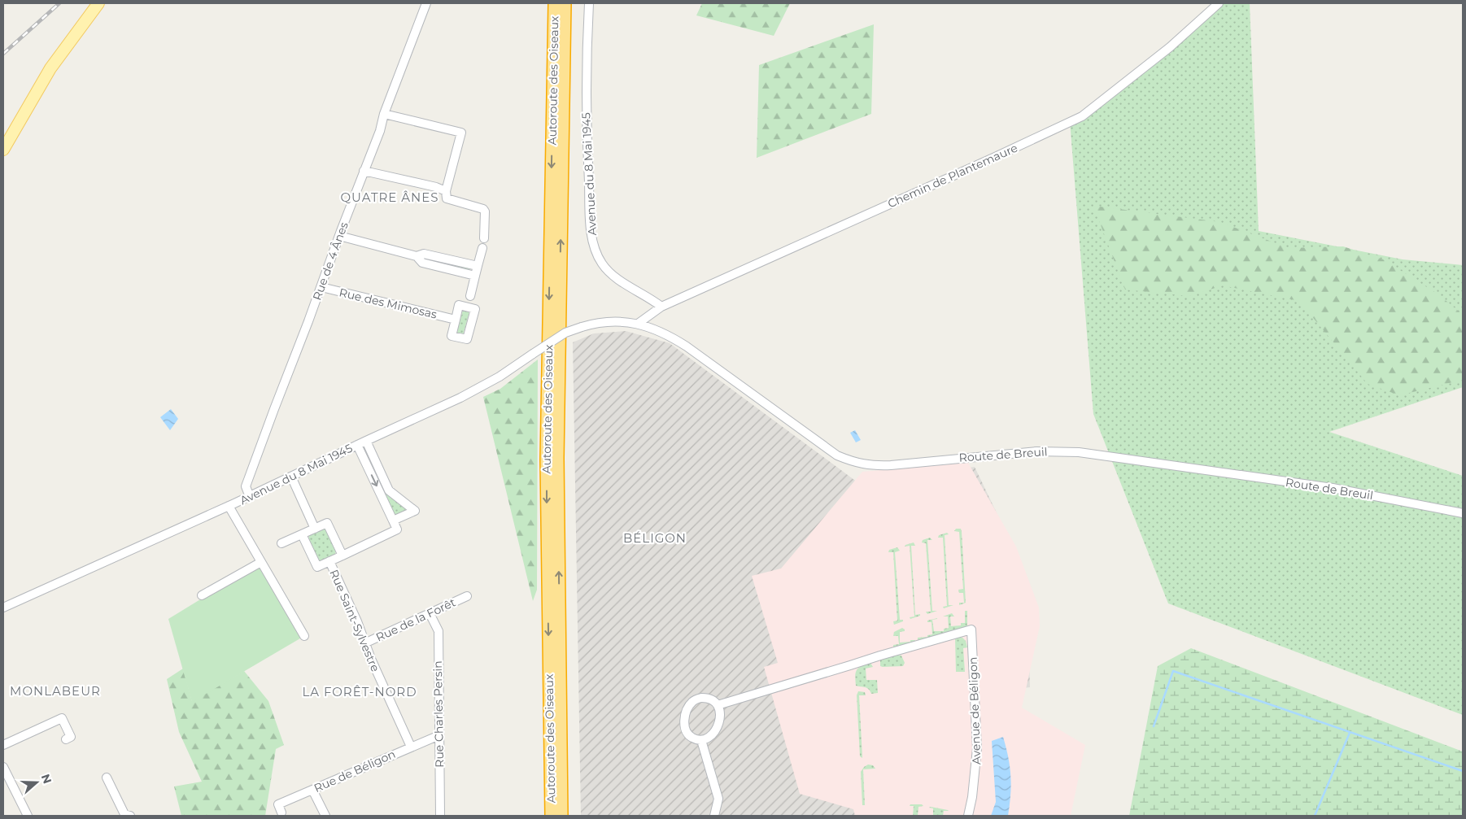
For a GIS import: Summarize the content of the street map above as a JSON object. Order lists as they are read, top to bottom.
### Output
{
  "streets": {
    "highway": ["Autoroute des Oiseaux"],
    "street": [
      "Avenue du 8 Mai 1945",
      "Chemin de Plantemaure",
      "Rue de 4 Ânes",
      "Rue des Mimosas",
      "Route de Breuil",
      "Rue de la Forêt",
      "Rue Saint-Sylvestre",
      "Avenue de Béligon",
      "Rue Charles Persin",
      "Rue de Béligon"
    ]
  },
  "crossings": [
    ["Avenue du 8 Mai 1945", "Chemin de Plantemaure"],
    ["Avenue du 8 Mai 1945", "Rue de 4 Ânes"],
    ["Avenue du 8 Mai 1945", "Route de Breuil"],
    ["Rue de 4 Ânes", "Rue des Mimosas"],
    ["Rue de la Forêt", "Rue Saint-Sylvestre"],
    ["Rue de la Forêt", "Rue Charles Persin"],
    ["Rue Saint-Sylvestre", "Rue de Béligon"],
    ["Rue Charles Persin", "Rue de Béligon"]
  ],
  "districts": [
    "QUATRE ÂNES",
    "BÉLIGON",
    "MONLABEUR",
    "LA FORÊT-NORD"
  ],
  "north": "right"
}
